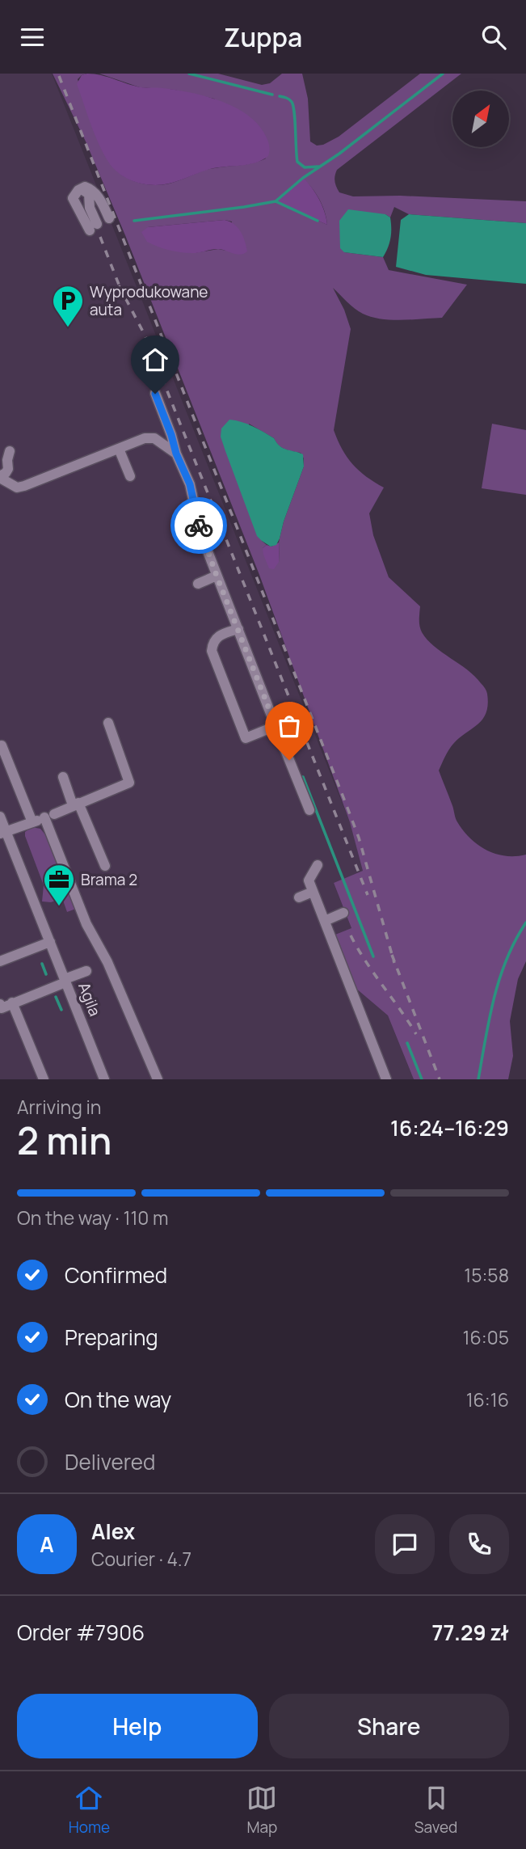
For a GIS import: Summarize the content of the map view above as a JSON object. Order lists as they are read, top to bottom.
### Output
{
  "streets": {
    "lane": ["Agila"]
  },
  "places": {
    "parking": ["Wyprodukowane auta"],
    "office": ["Brama 2"]
  },
  "north": "top right",
  "page": {
    "header": "Zuppa",
    "heading": ["2 min", "Arriving in", "16:24–16:29"],
    "panel": [
      "Alex",
      "Courier · 4.7",
      "Order #7906",
      "77.29 zł"
    ],
    "bar": "On the way · 110 m",
    "list": [
      ["Confirmed", "15:58"],
      ["Preparing", "16:05"],
      ["On the way", "16:16"],
      "Delivered"
    ],
    "round": "A",
    "buttons": ["Help", "Share"],
    "tabs": ["Home", "Map", "Saved"]
  }
}
